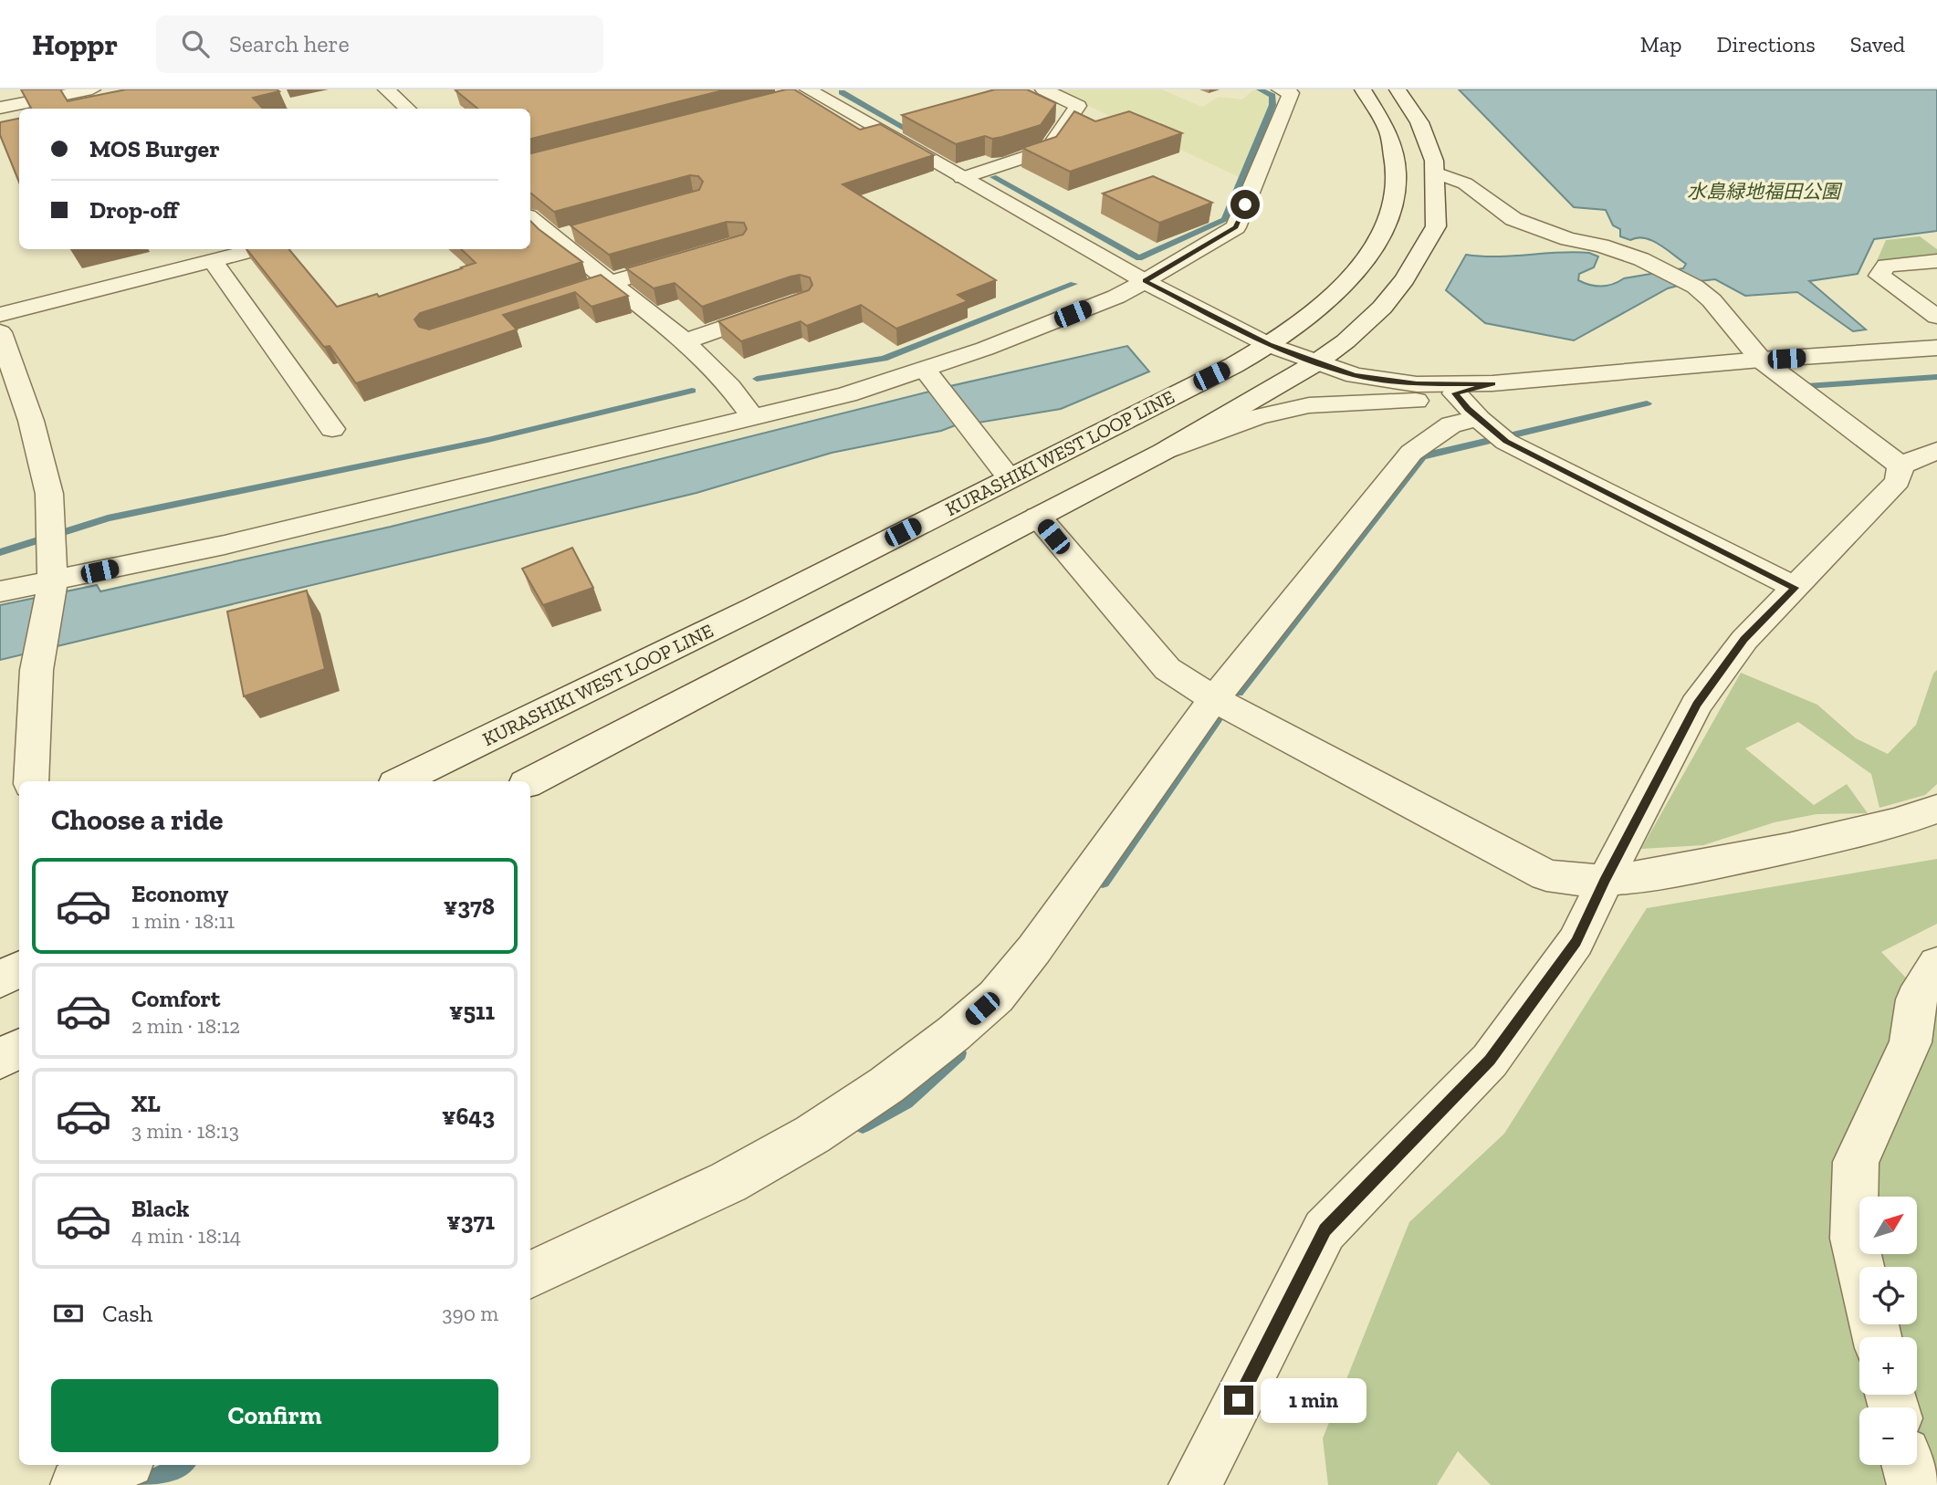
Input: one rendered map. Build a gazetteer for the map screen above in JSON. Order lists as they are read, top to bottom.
{
  "streets": {
    "street": ["KURASHIKI WEST LOOP LINE"]
  },
  "parks": ["水島緑地福田公園"],
  "north": "top right",
  "page": {
    "header": "Hoppr",
    "search": "Search here",
    "nav": ["Map", "Directions", "Saved"],
    "banner": ["MOS Burger", "Drop-off"],
    "heading": "Choose a ride",
    "list": [
      {
        "name": "Economy",
        "note": "1 min · 18:11",
        "value": "¥378"
      },
      {
        "name": "Comfort",
        "note": "2 min · 18:12",
        "value": "¥511"
      },
      {
        "name": "XL",
        "note": "3 min · 18:13",
        "value": "¥643"
      },
      {
        "name": "Black",
        "note": "4 min · 18:14",
        "value": "¥371"
      }
    ],
    "map_buttons": ["+", "−"],
    "pay": ["Cash", "390 m"],
    "buttons": "Confirm",
    "bubble": "1 min"
  }
}
